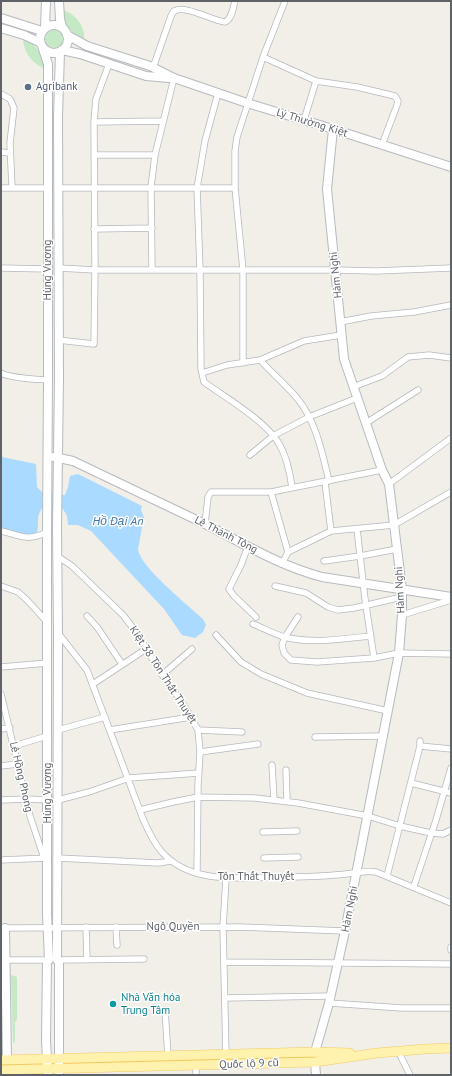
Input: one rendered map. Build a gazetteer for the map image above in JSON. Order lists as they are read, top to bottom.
{
  "streets": {
    "main road": [
      "Lý Thường Kiệt",
      "Hùng Vương",
      "Hàm Nghi",
      "Lê Thánh Tông",
      "Quốc lộ 9 cũ"
    ],
    "street": [
      "Kiệt 38 Tôn Thất Thuyết",
      "Lê Hồng Phong",
      "Tôn Thất Thuyết",
      "Ngô Quyền"
    ]
  },
  "crossings": [
    ["Lý Thường Kiệt", "Hùng Vương"],
    ["Lý Thường Kiệt", "Hàm Nghi"],
    ["Hùng Vương", "Lê Thánh Tông"],
    ["Hùng Vương", "Kiệt 38 Tôn Thất Thuyết"],
    ["Hùng Vương", "Lê Hồng Phong"],
    ["Hùng Vương", "Tôn Thất Thuyết"],
    ["Hùng Vương", "Ngô Quyền"],
    ["Hùng Vương", "Quốc lộ 9 cũ"],
    ["Hàm Nghi", "Lê Thánh Tông"],
    ["Hàm Nghi", "Tôn Thất Thuyết"],
    ["Hàm Nghi", "Ngô Quyền"],
    ["Hàm Nghi", "Quốc lộ 9 cũ"],
    ["Kiệt 38 Tôn Thất Thuyết", "Tôn Thất Thuyết"]
  ],
  "water": ["Hồ Đại An"],
  "places": ["Agribank", "Nhà Văn hóa Trung Tâm"]
}
